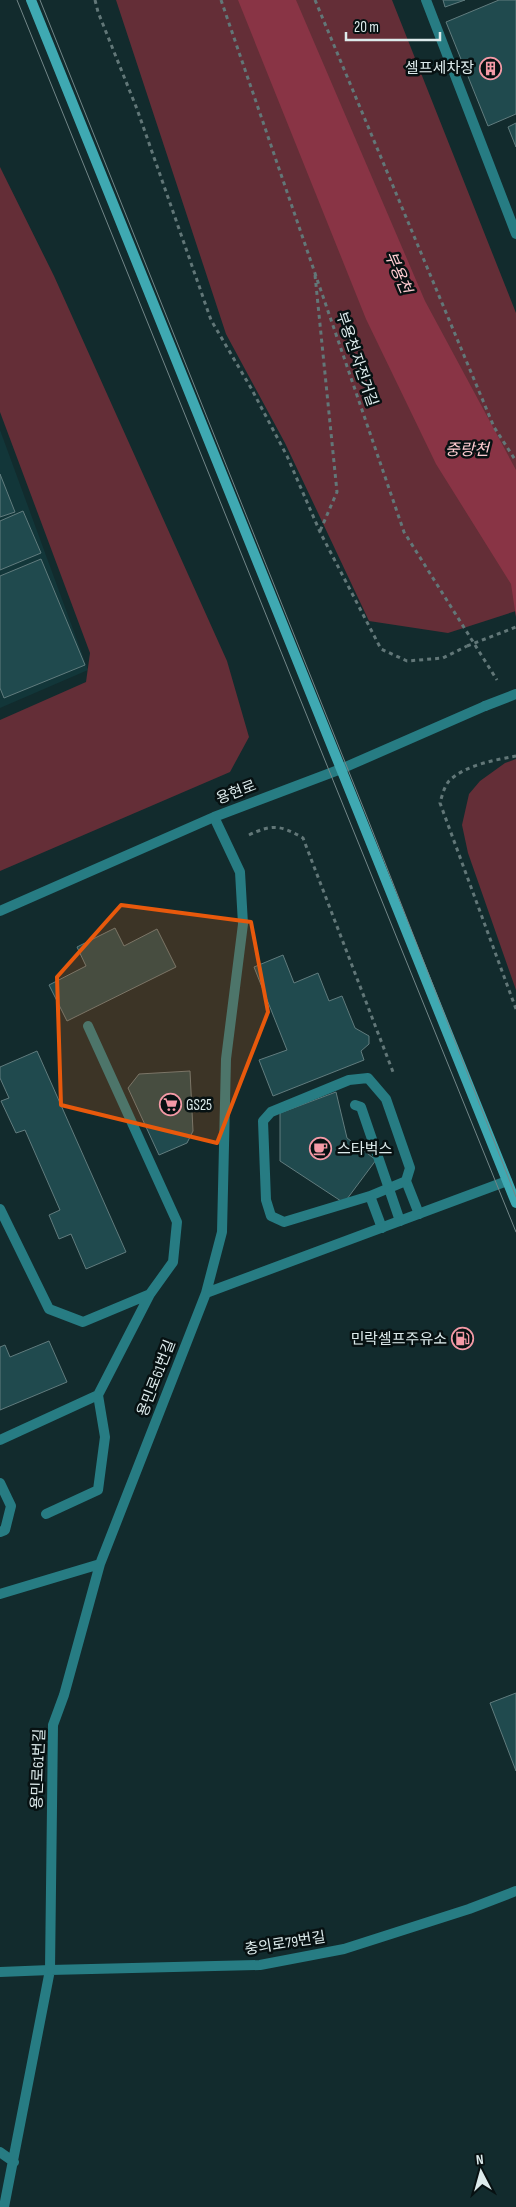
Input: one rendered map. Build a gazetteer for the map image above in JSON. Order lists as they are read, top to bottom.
{
  "streets": {
    "street": ["용현로", "용민로61번길", "충의로79번길"],
    "path": ["부용천 자전거길"]
  },
  "crossings": [
    ["용현로", "용민로61번길"],
    ["용민로61번길", "충의로79번길"]
  ],
  "water": ["부용천", "중랑천"],
  "places": {
    "building": ["셀프세차장"],
    "supermarket": ["GS25"],
    "cafe": ["스타벅스"],
    "fuel station": ["민락셀프주유소"]
  },
  "scale_bar": "20 m",
  "north": "top"
}
